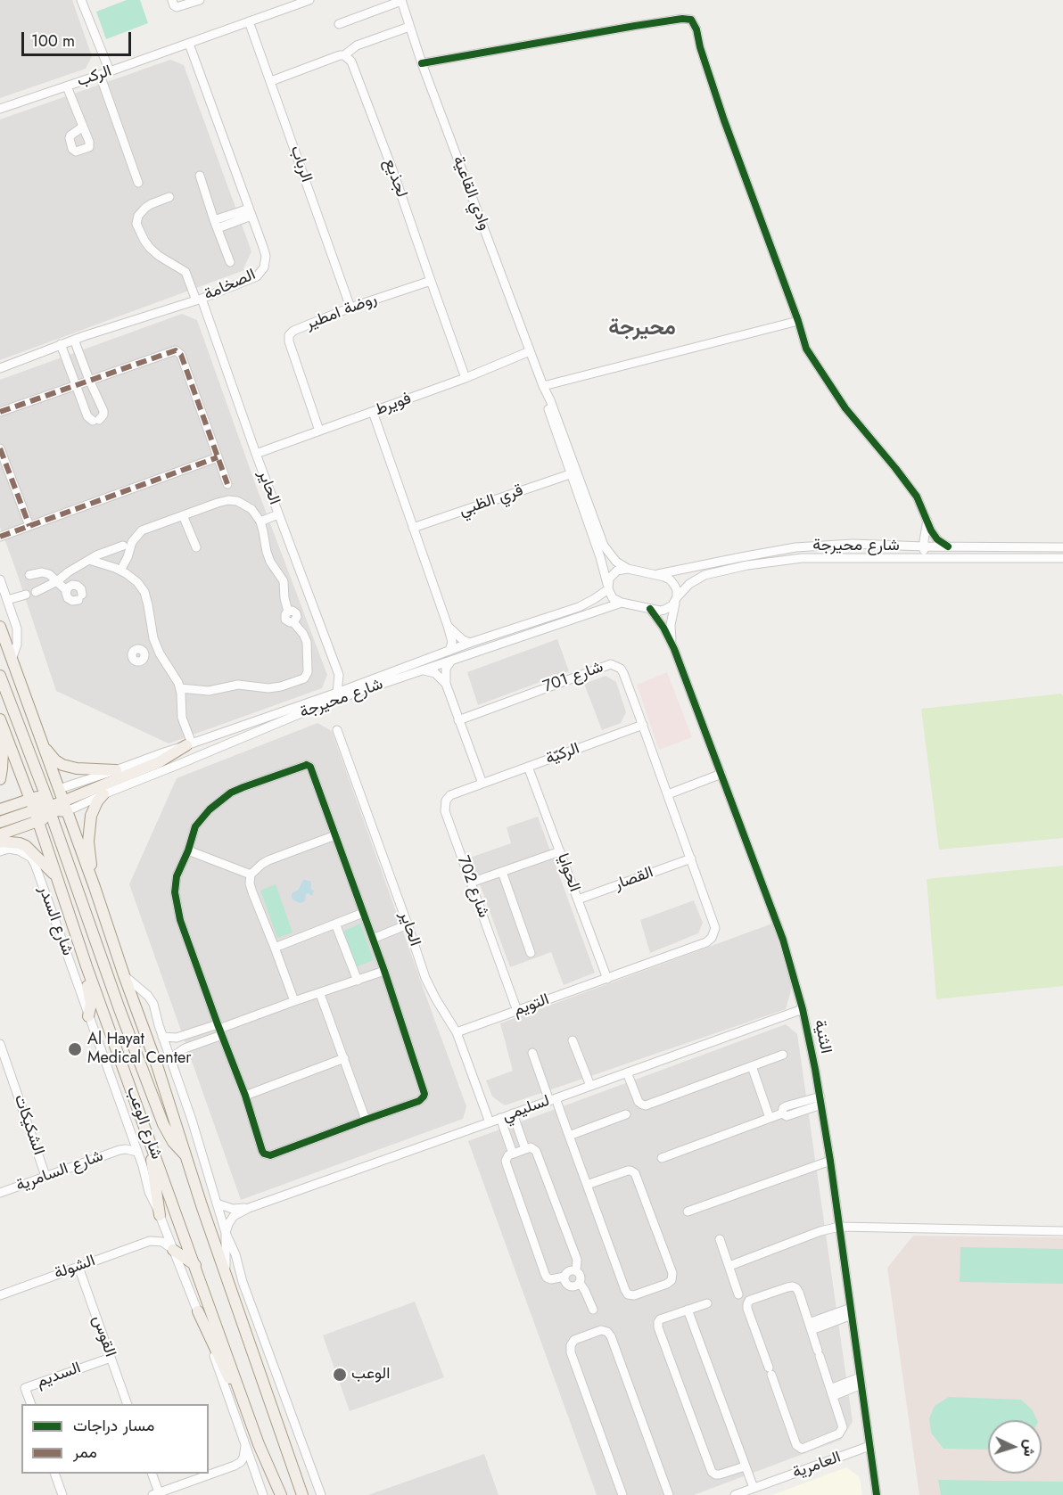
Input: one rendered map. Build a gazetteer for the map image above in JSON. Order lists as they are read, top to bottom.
{
  "streets": {
    "main road": ["شارع الوعب"],
    "street": [
      "الركب",
      "الرباب",
      "لجذيع",
      "وادي القاعية",
      "الصخامة",
      "روضة امطير",
      "فويرط",
      "الحاير",
      "قري الظبي",
      "شارع محيرجة",
      "شارع 701",
      "الركيّة",
      "الحوايا",
      "القصار",
      "شارع 702",
      "شارع السدر",
      "التويم",
      "الثنية",
      "لسليمي",
      "الشكيكات",
      "شارع السامرية",
      "الشولة",
      "القوس",
      "السديم",
      "العامرية"
    ]
  },
  "crossings": [
    ["الركب", "الرباب"],
    ["الركب", "الصخامة"],
    ["الرباب", "روضة امطير"],
    ["لجذيع", "روضة امطير"],
    ["لجذيع", "فويرط"],
    ["وادي القاعية", "فويرط"],
    ["وادي القاعية", "قري الظبي"],
    ["وادي القاعية", "شارع محيرجة"],
    ["الصخامة", "الحاير"],
    ["روضة امطير", "فويرط"],
    ["فويرط", "الحاير"],
    ["الحاير", "شارع محيرجة"],
    ["الحاير", "التويم"],
    ["الحاير", "لسليمي"],
    ["شارع محيرجة", "الثنية"],
    ["شارع محيرجة", "شارع الوعب"],
    ["شارع 701", "الركيّة"],
    ["شارع 701", "الحوايا"],
    ["شارع 701", "القصار"],
    ["شارع 701", "التويم"],
    ["الركيّة", "الحوايا"],
    ["الركيّة", "شارع 702"],
    ["الحوايا", "القصار"],
    ["الحوايا", "التويم"],
    ["شارع 702", "التويم"],
    ["شارع السدر", "شارع الوعب"],
    ["الثنية", "لسليمي"],
    ["الثنية", "العامرية"],
    ["شارع الوعب", "شارع السامرية"],
    ["الشكيكات", "شارع السامرية"],
    ["الشولة", "القوس"],
    ["القوس", "السديم"]
  ],
  "districts": ["محيرجة"],
  "places": ["Al Hayat Medical Center", "الوعب"],
  "legend": ["مسار دراجات", "ممر"],
  "scale_bar": "100 m",
  "north": "right"
}
